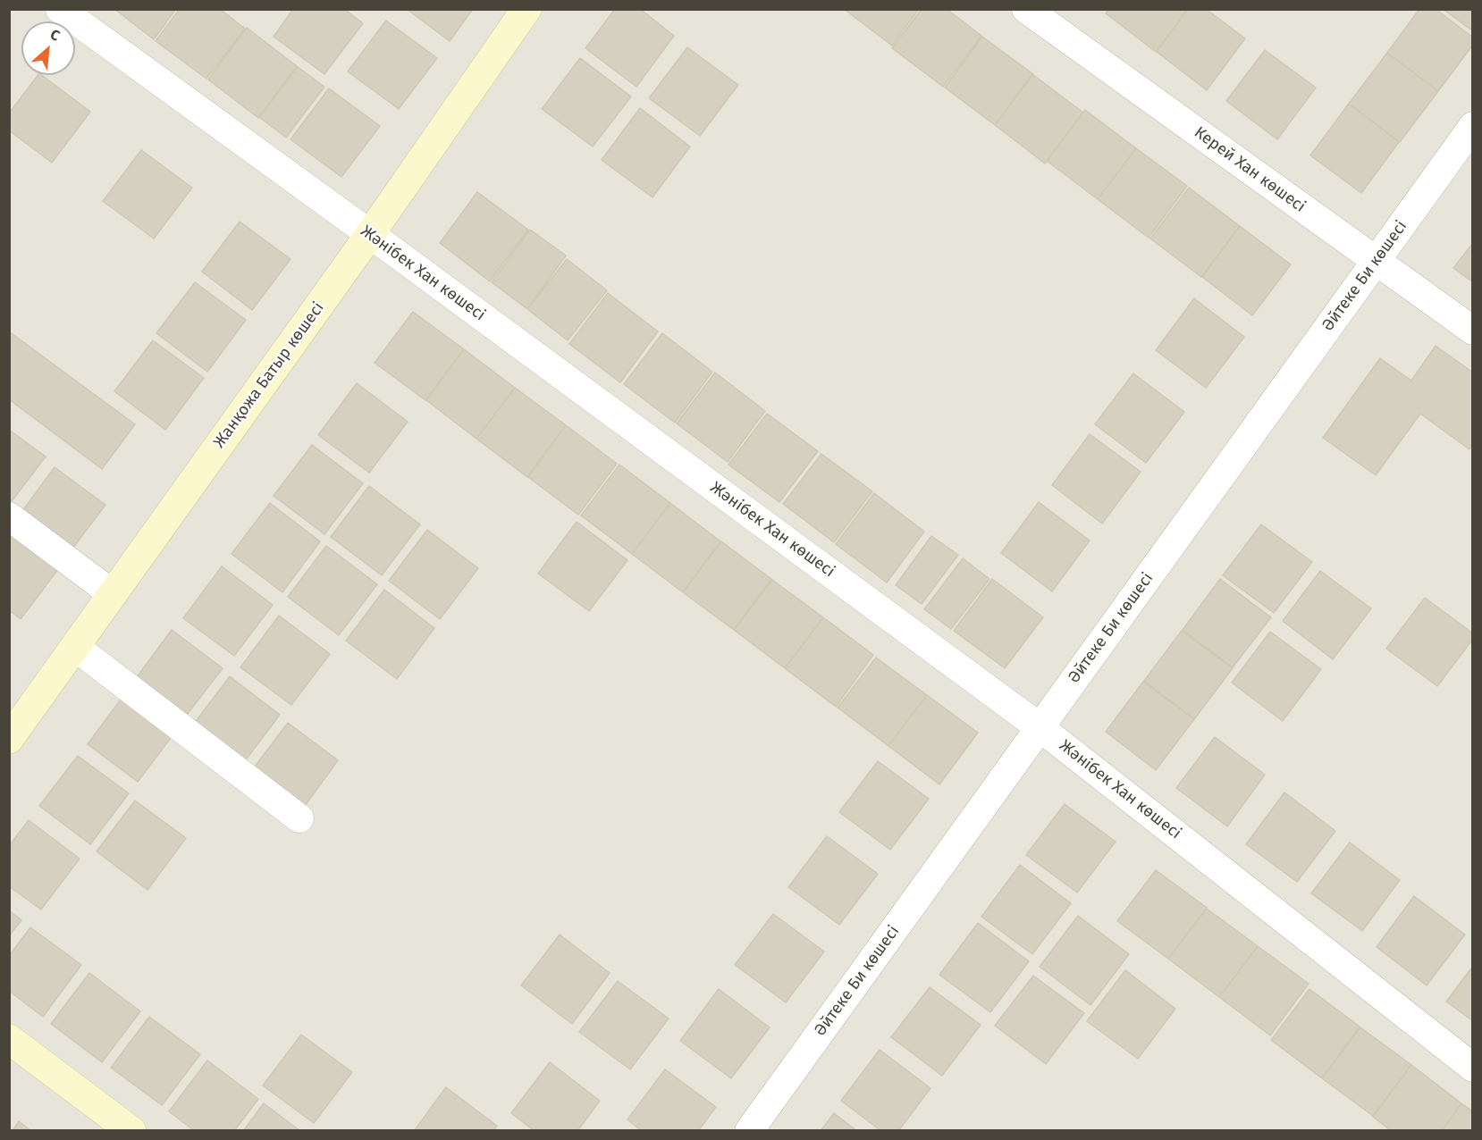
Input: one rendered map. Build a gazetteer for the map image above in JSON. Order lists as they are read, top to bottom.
{
  "streets": {
    "main road": ["Жанқожа Батыр көшесі"],
    "street": ["Керей Хан көшесі", "Жәнібек Хан көшесі", "Әйтеке Би көшесі"]
  },
  "crossings": [
    ["Керей Хан көшесі", "Әйтеке Би көшесі"],
    ["Жәнібек Хан көшесі", "Әйтеке Би көшесі"],
    ["Жәнібек Хан көшесі", "Жанқожа Батыр көшесі"]
  ],
  "north": "top right"
}
